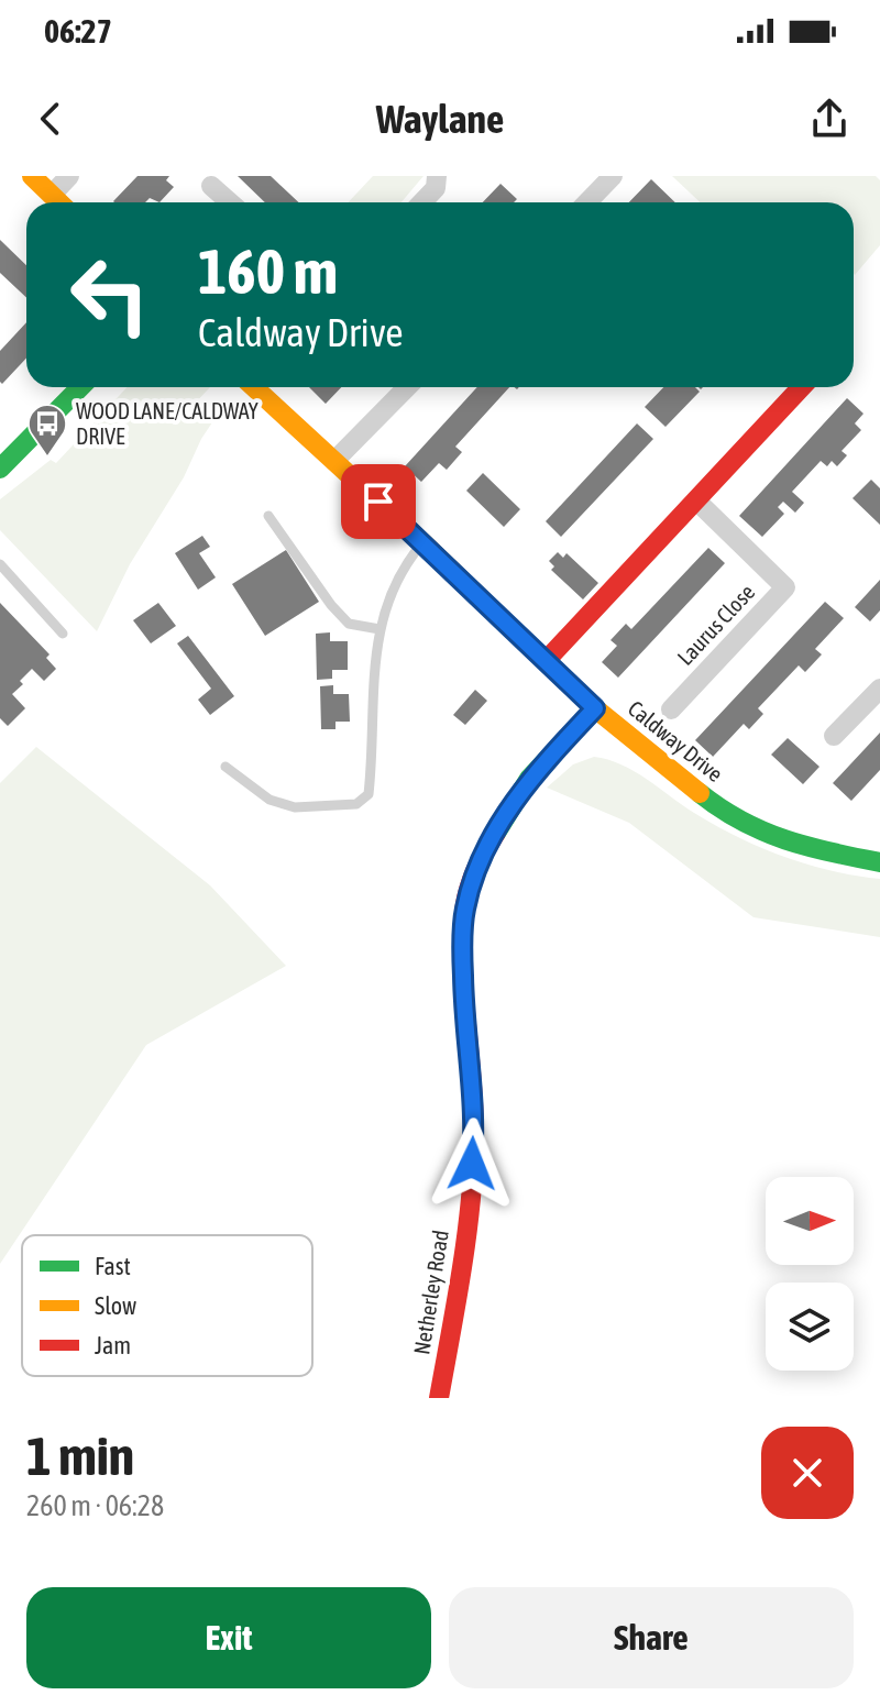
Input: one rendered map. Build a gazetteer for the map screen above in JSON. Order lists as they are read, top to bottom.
{
  "streets": {
    "main road": ["Caldway Drive", "Netherley Road"],
    "street": ["Laurus Close"]
  },
  "crossings": [
    ["Caldway Drive", "Netherley Road"]
  ],
  "places": {
    "bus stop": ["WOOD LANE/CALDWAY DRIVE"]
  },
  "legend": ["Fast", "Slow", "Jam"],
  "north": "right",
  "page": {
    "status": "06:27",
    "header": "Waylane",
    "turn": ["160 m", "Caldway Drive"],
    "heading": ["1 min", "260 m · 06:28"],
    "buttons": ["Exit", "Share"]
  }
}
